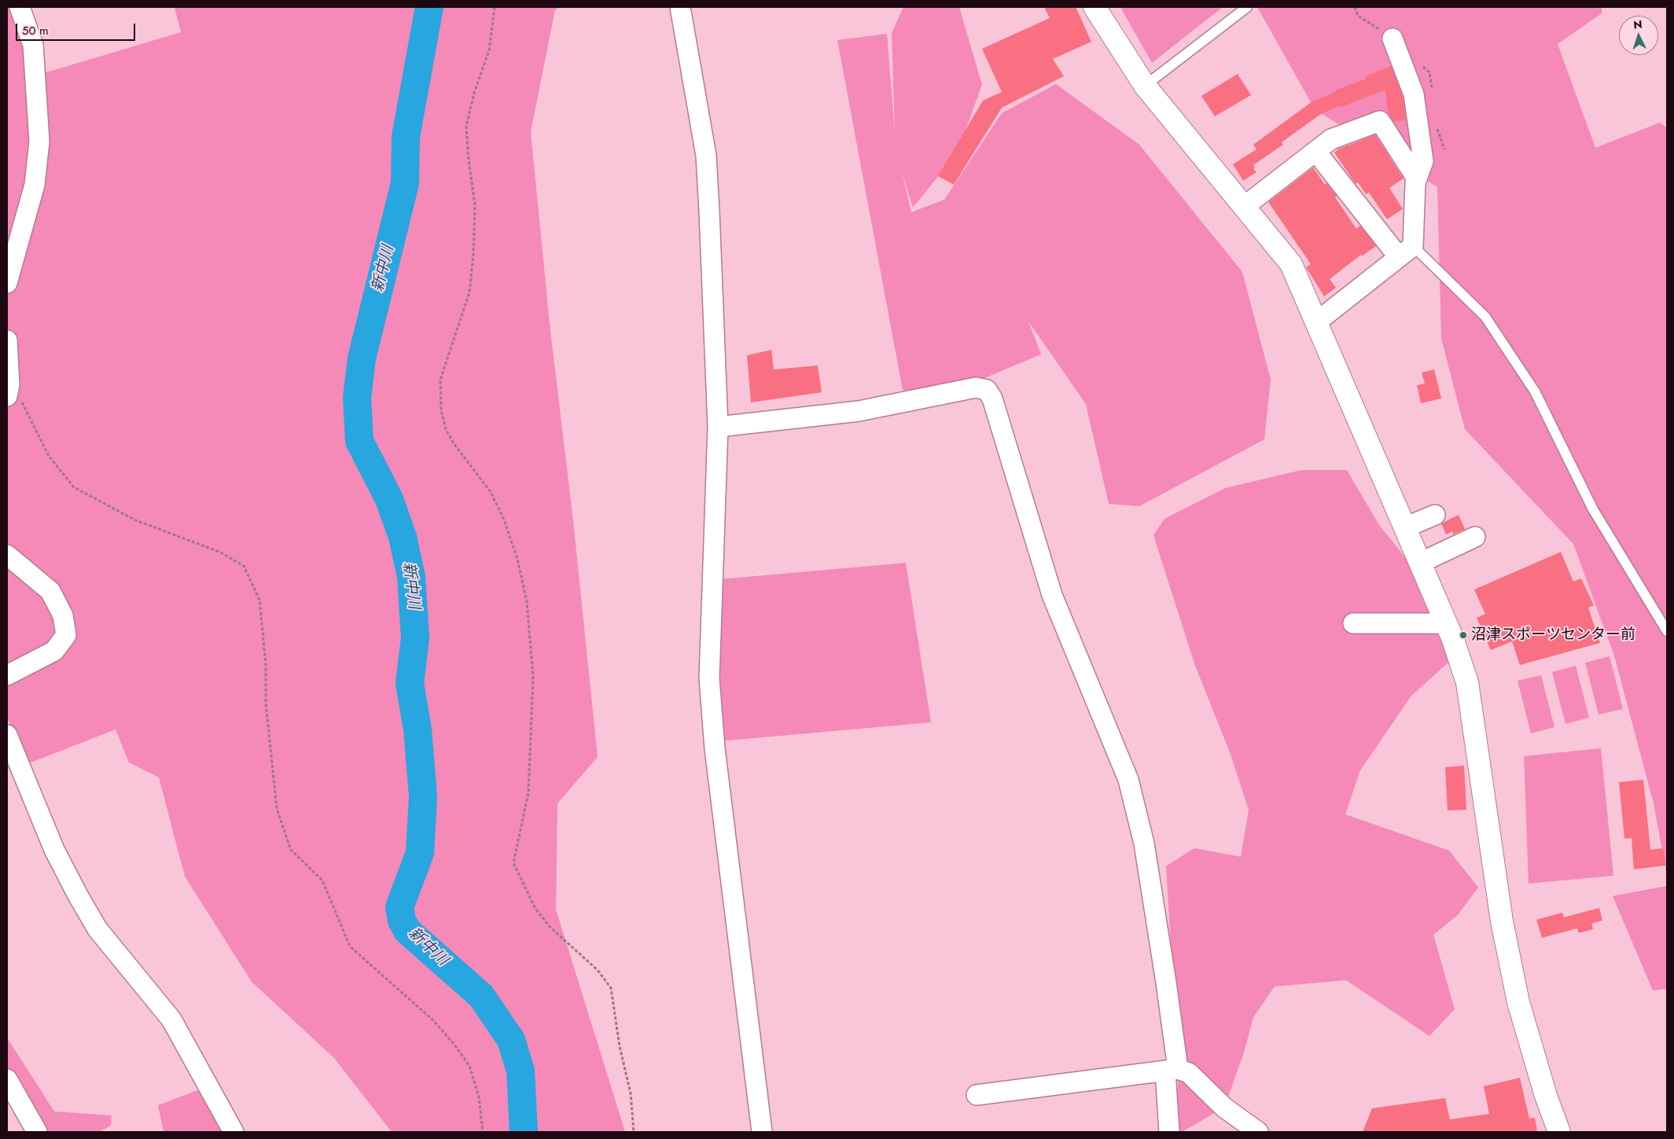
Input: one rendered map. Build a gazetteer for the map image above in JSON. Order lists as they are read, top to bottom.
{
  "water": ["新中川"],
  "places": ["沼津スポーツセンター前"],
  "scale_bar": "50 m",
  "north": "top"
}
